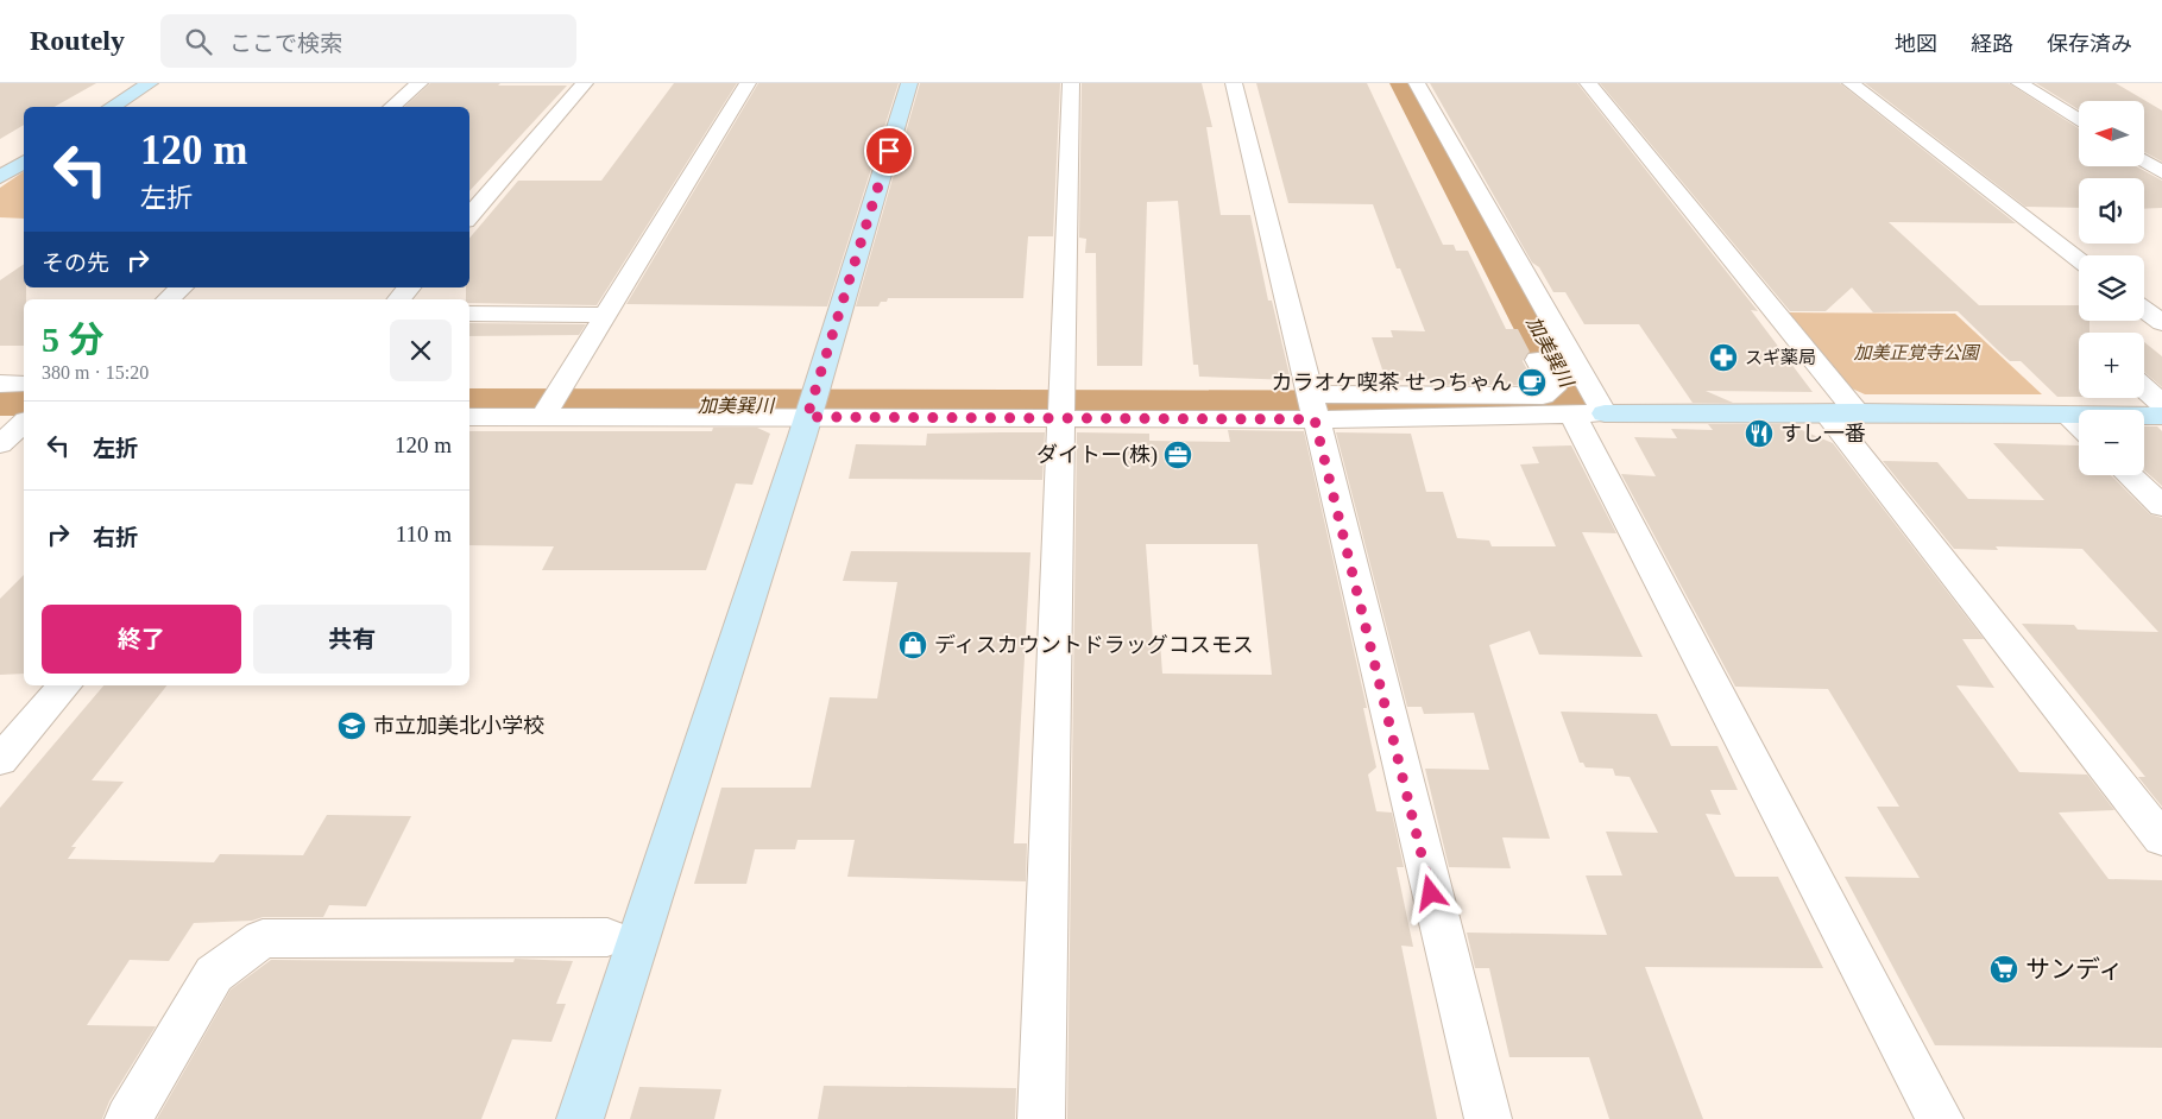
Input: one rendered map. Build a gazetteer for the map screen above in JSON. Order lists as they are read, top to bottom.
{
  "water": ["加美巽川"],
  "parks": ["加美正覚寺公園"],
  "places": {
    "pharmacy": ["スギ薬局"],
    "cafe": ["カラオケ喫茶 せっちゃん"],
    "restaurant": ["すし一番"],
    "office": ["ダイトー(株)"],
    "shop": ["ディスカウントドラッグコスモス"],
    "school or university": ["市立加美北小学校"],
    "supermarket": ["サンディ"]
  },
  "north": "left",
  "page": {
    "header": "Routely",
    "search": "ここで検索",
    "nav": ["地図", "経路", "保存済み"],
    "map_buttons": ["+", "−"],
    "turn": ["120 m", "左折"],
    "then": "その先",
    "heading": ["5 分", "380 m · 15:20"],
    "list": [
      {
        "name": "左折",
        "value": "120 m"
      },
      {
        "name": "右折",
        "value": "110 m"
      }
    ],
    "buttons": ["終了", "共有"]
  }
}
